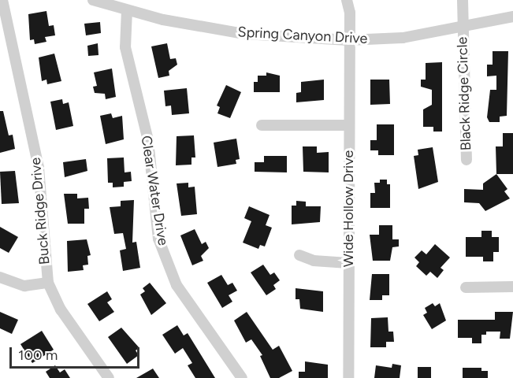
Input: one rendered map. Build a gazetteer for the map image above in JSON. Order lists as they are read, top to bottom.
{
  "streets": {
    "street": [
      "Spring Canyon Drive",
      "Black Ridge Circle",
      "Clear Water Drive",
      "Wide Hollow Drive",
      "Buck Ridge Drive"
    ]
  },
  "crossings": [
    ["Spring Canyon Drive", "Black Ridge Circle"],
    ["Spring Canyon Drive", "Clear Water Drive"],
    ["Spring Canyon Drive", "Wide Hollow Drive"]
  ],
  "scale_bar": "100 m"
}
